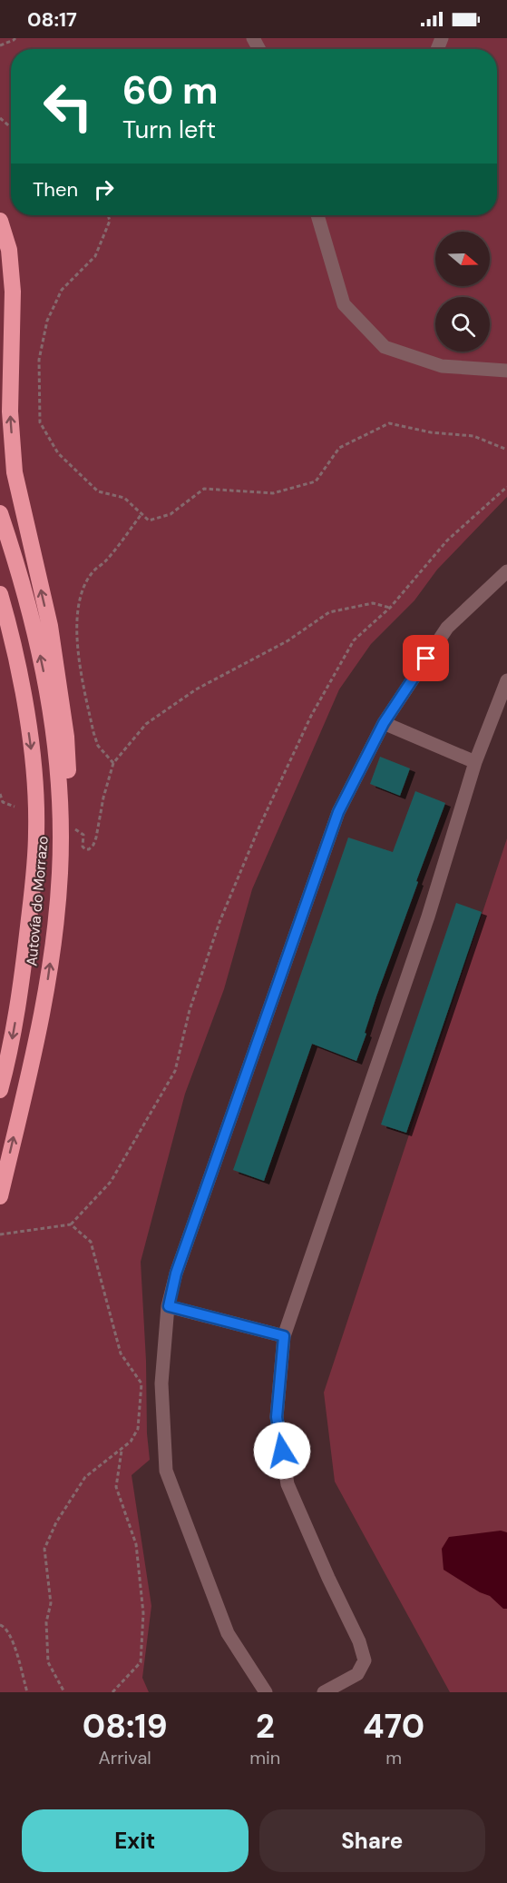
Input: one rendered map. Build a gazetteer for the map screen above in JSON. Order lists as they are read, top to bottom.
{
  "streets": {
    "highway": ["Autovía do Morrazo"]
  },
  "north": "right",
  "page": {
    "status": "08:17",
    "turn": ["60 m", "Turn left"],
    "then": "Then",
    "eta": [
      "08:19",
      "Arrival",
      "2",
      "min",
      "470",
      "m"
    ],
    "buttons": ["Exit", "Share"]
  }
}
